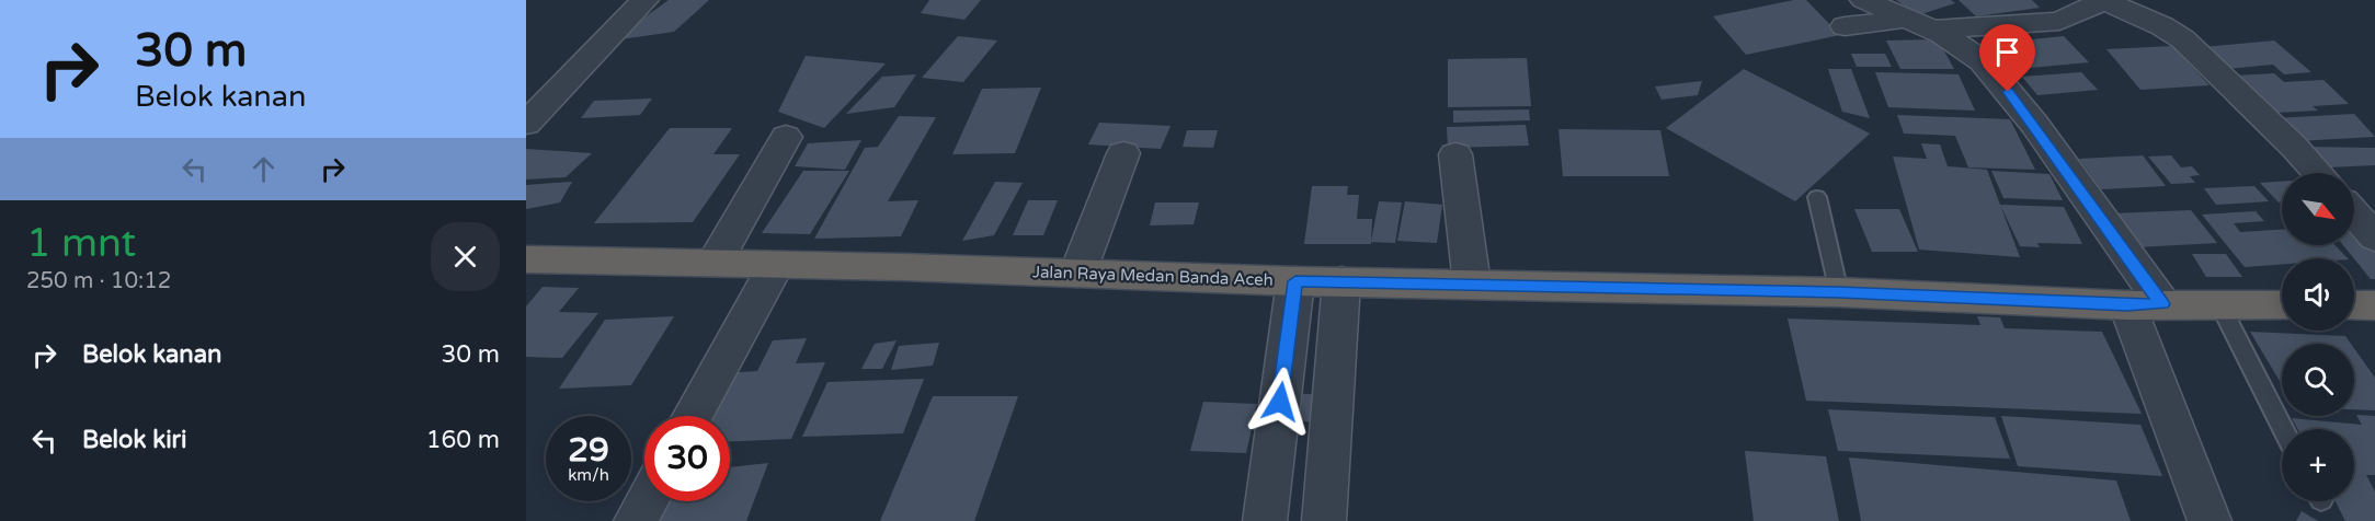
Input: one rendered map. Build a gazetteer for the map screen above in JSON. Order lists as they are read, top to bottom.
{
  "streets": {
    "highway": ["Jalan Raya Medan Banda Aceh"]
  },
  "north": "bottom right",
  "page": {
    "turn": ["30 m", "Belok kanan"],
    "map_buttons": "+",
    "heading": ["1 mnt", "250 m · 10:12"],
    "list": [
      {
        "name": "Belok kanan",
        "value": "30 m"
      },
      {
        "name": "Belok kiri",
        "value": "160 m"
      }
    ],
    "speed": "29 km/h",
    "limit": "30"
  }
}
